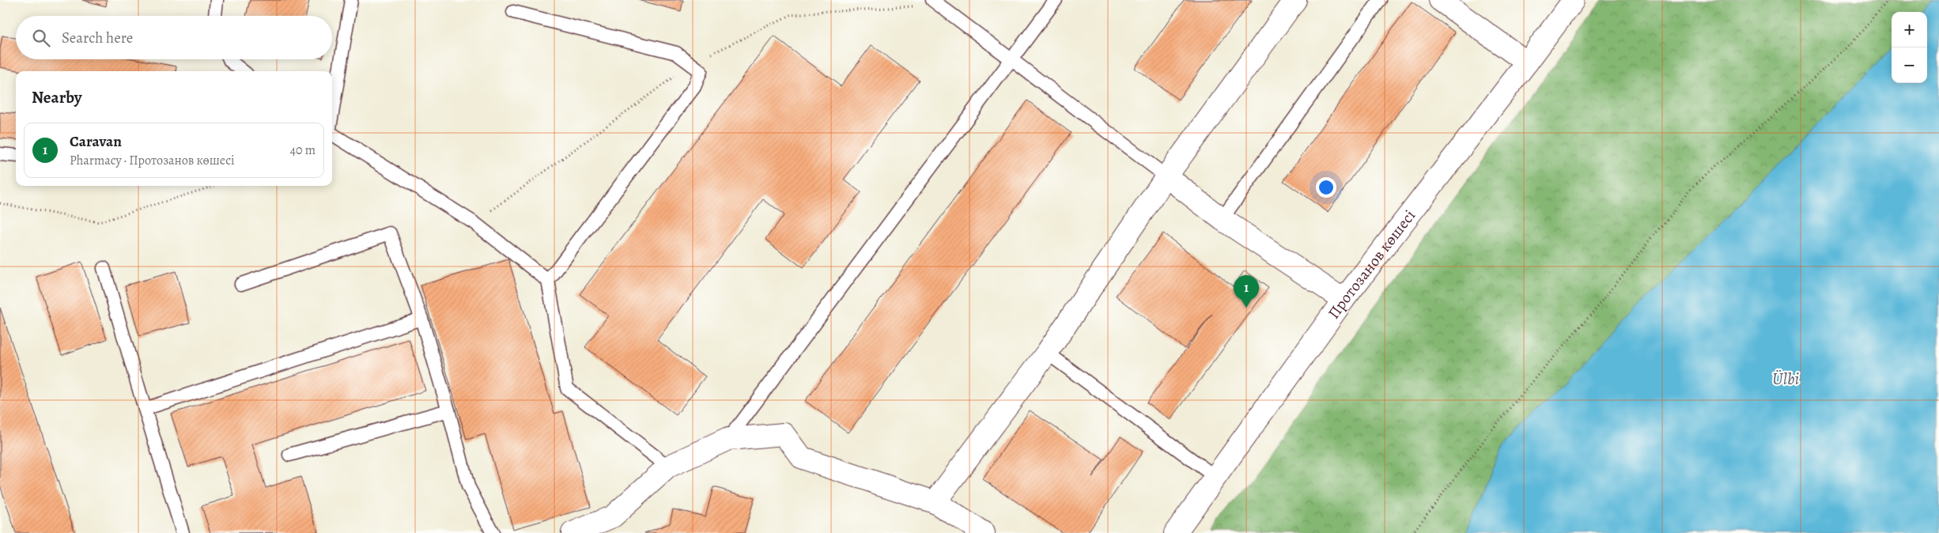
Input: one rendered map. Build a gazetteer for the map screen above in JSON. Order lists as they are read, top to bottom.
{
  "streets": {
    "street": ["Протозанов көшесі"]
  },
  "water": ["Ülbi"],
  "page": {
    "map_buttons": ["+", "−"],
    "search": "Search here",
    "heading": "Nearby",
    "list": [
      {
        "mark": "1",
        "name": "Caravan",
        "note": "Pharmacy · Протозанов көшесі",
        "value": "40 m"
      }
    ],
    "pins": "1"
  }
}
